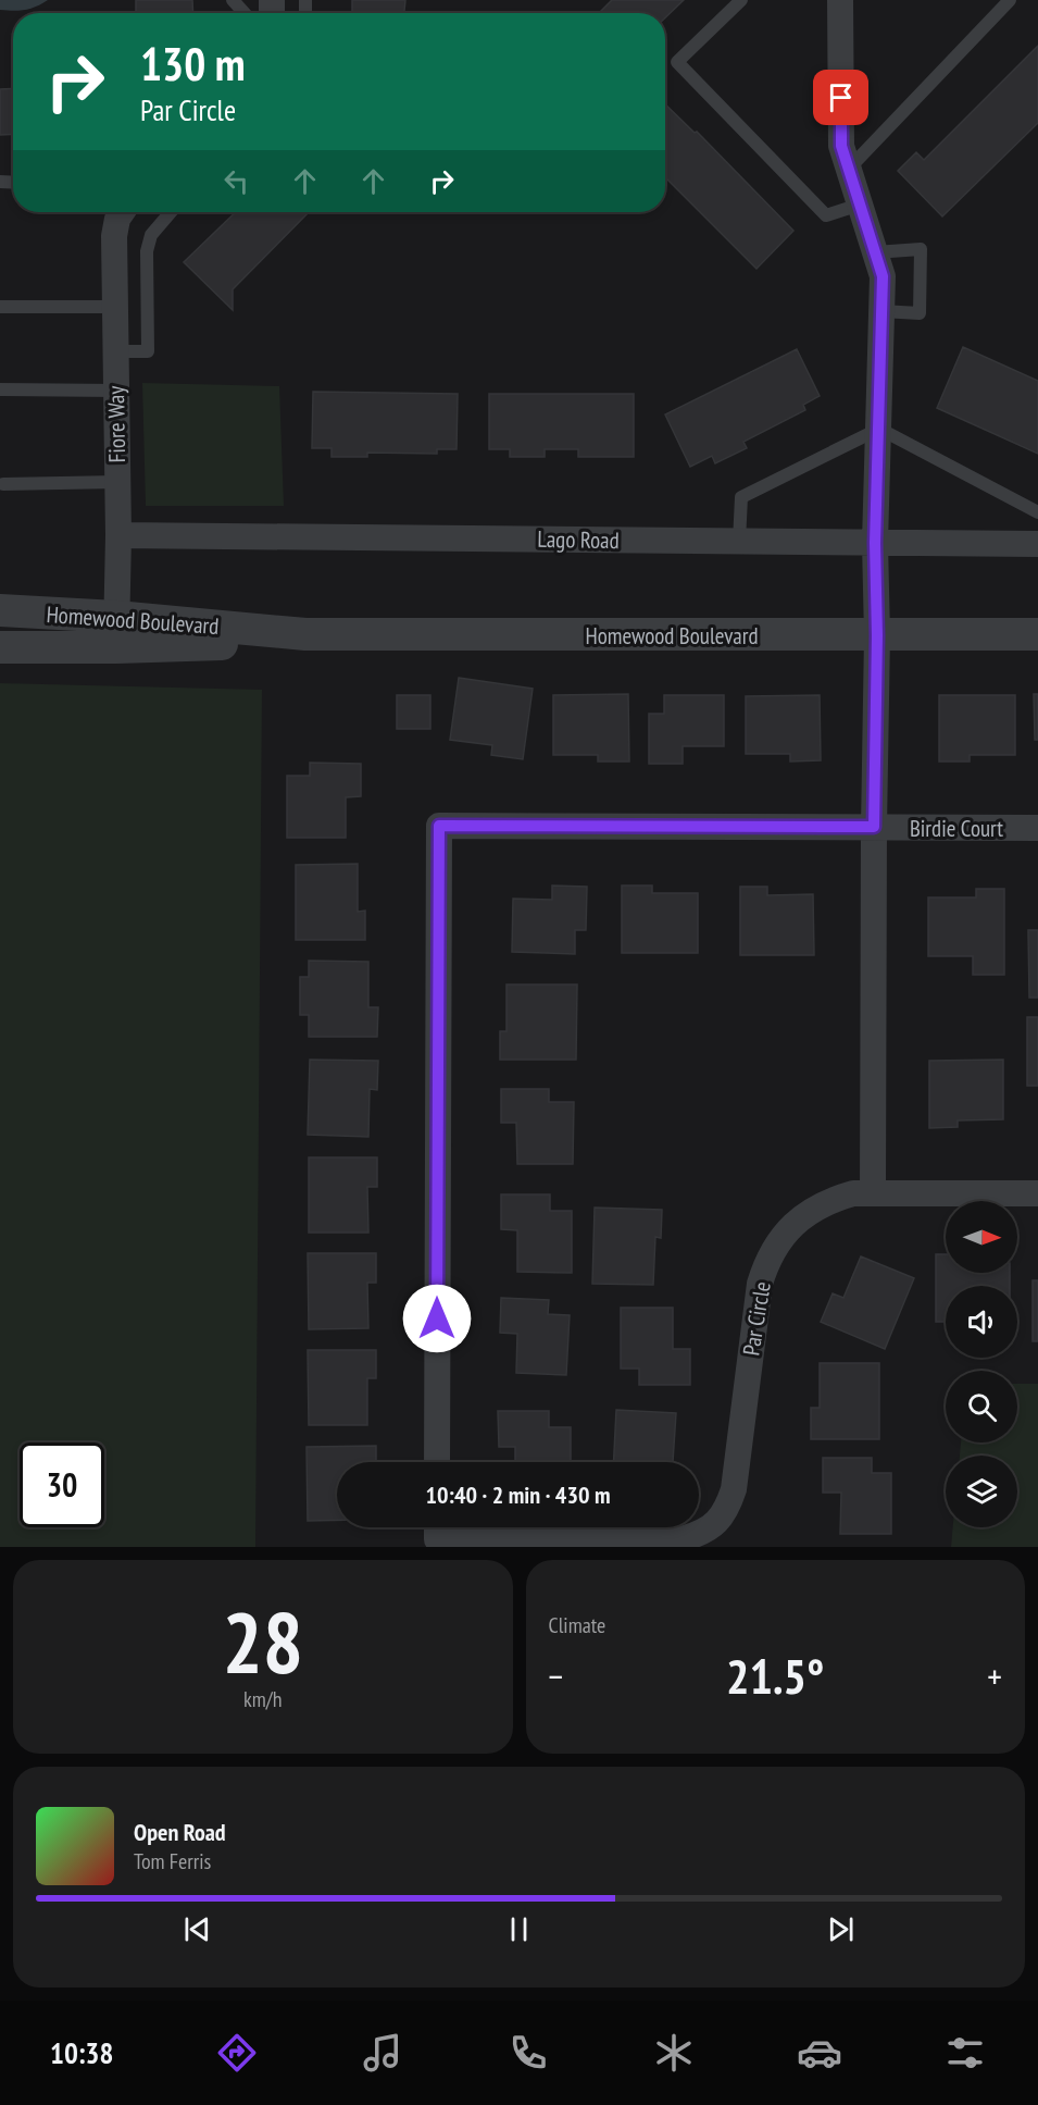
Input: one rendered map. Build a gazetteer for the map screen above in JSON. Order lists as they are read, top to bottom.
{
  "streets": {
    "street": [
      "Fiore Way",
      "Lago Road",
      "Homewood Boulevard",
      "Birdie Court",
      "Par Circle"
    ]
  },
  "crossings": [
    ["Fiore Way", "Lago Road"],
    ["Fiore Way", "Homewood Boulevard"]
  ],
  "north": "right",
  "page": {
    "turn": ["130 m", "Par Circle"],
    "limit": "30",
    "trip": "10:40 · 2 min · 430 m",
    "tile": [
      ["28", "km/h"],
      "Climate"
    ],
    "heat": ["−", "21.5°", "+"],
    "song": ["Open Road", "Tom Ferris"],
    "tabs": "10:38"
  }
}
